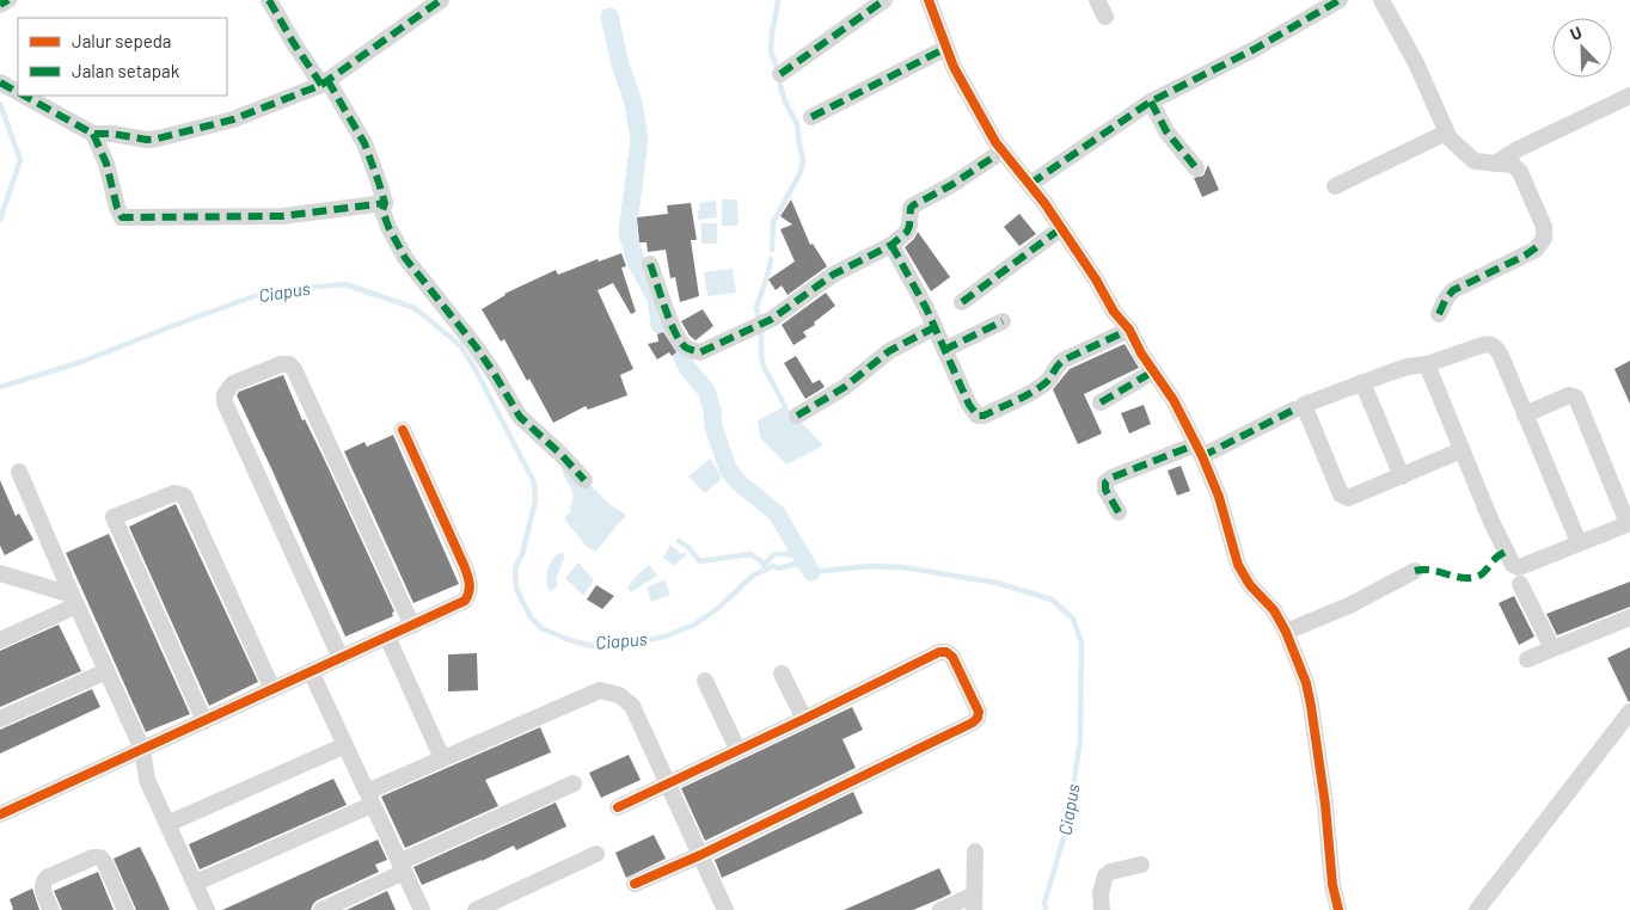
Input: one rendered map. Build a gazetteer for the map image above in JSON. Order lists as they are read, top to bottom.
{
  "water": ["Ciapus"],
  "legend": ["Jalur sepeda", "Jalan setapak"],
  "north": "top left"
}
